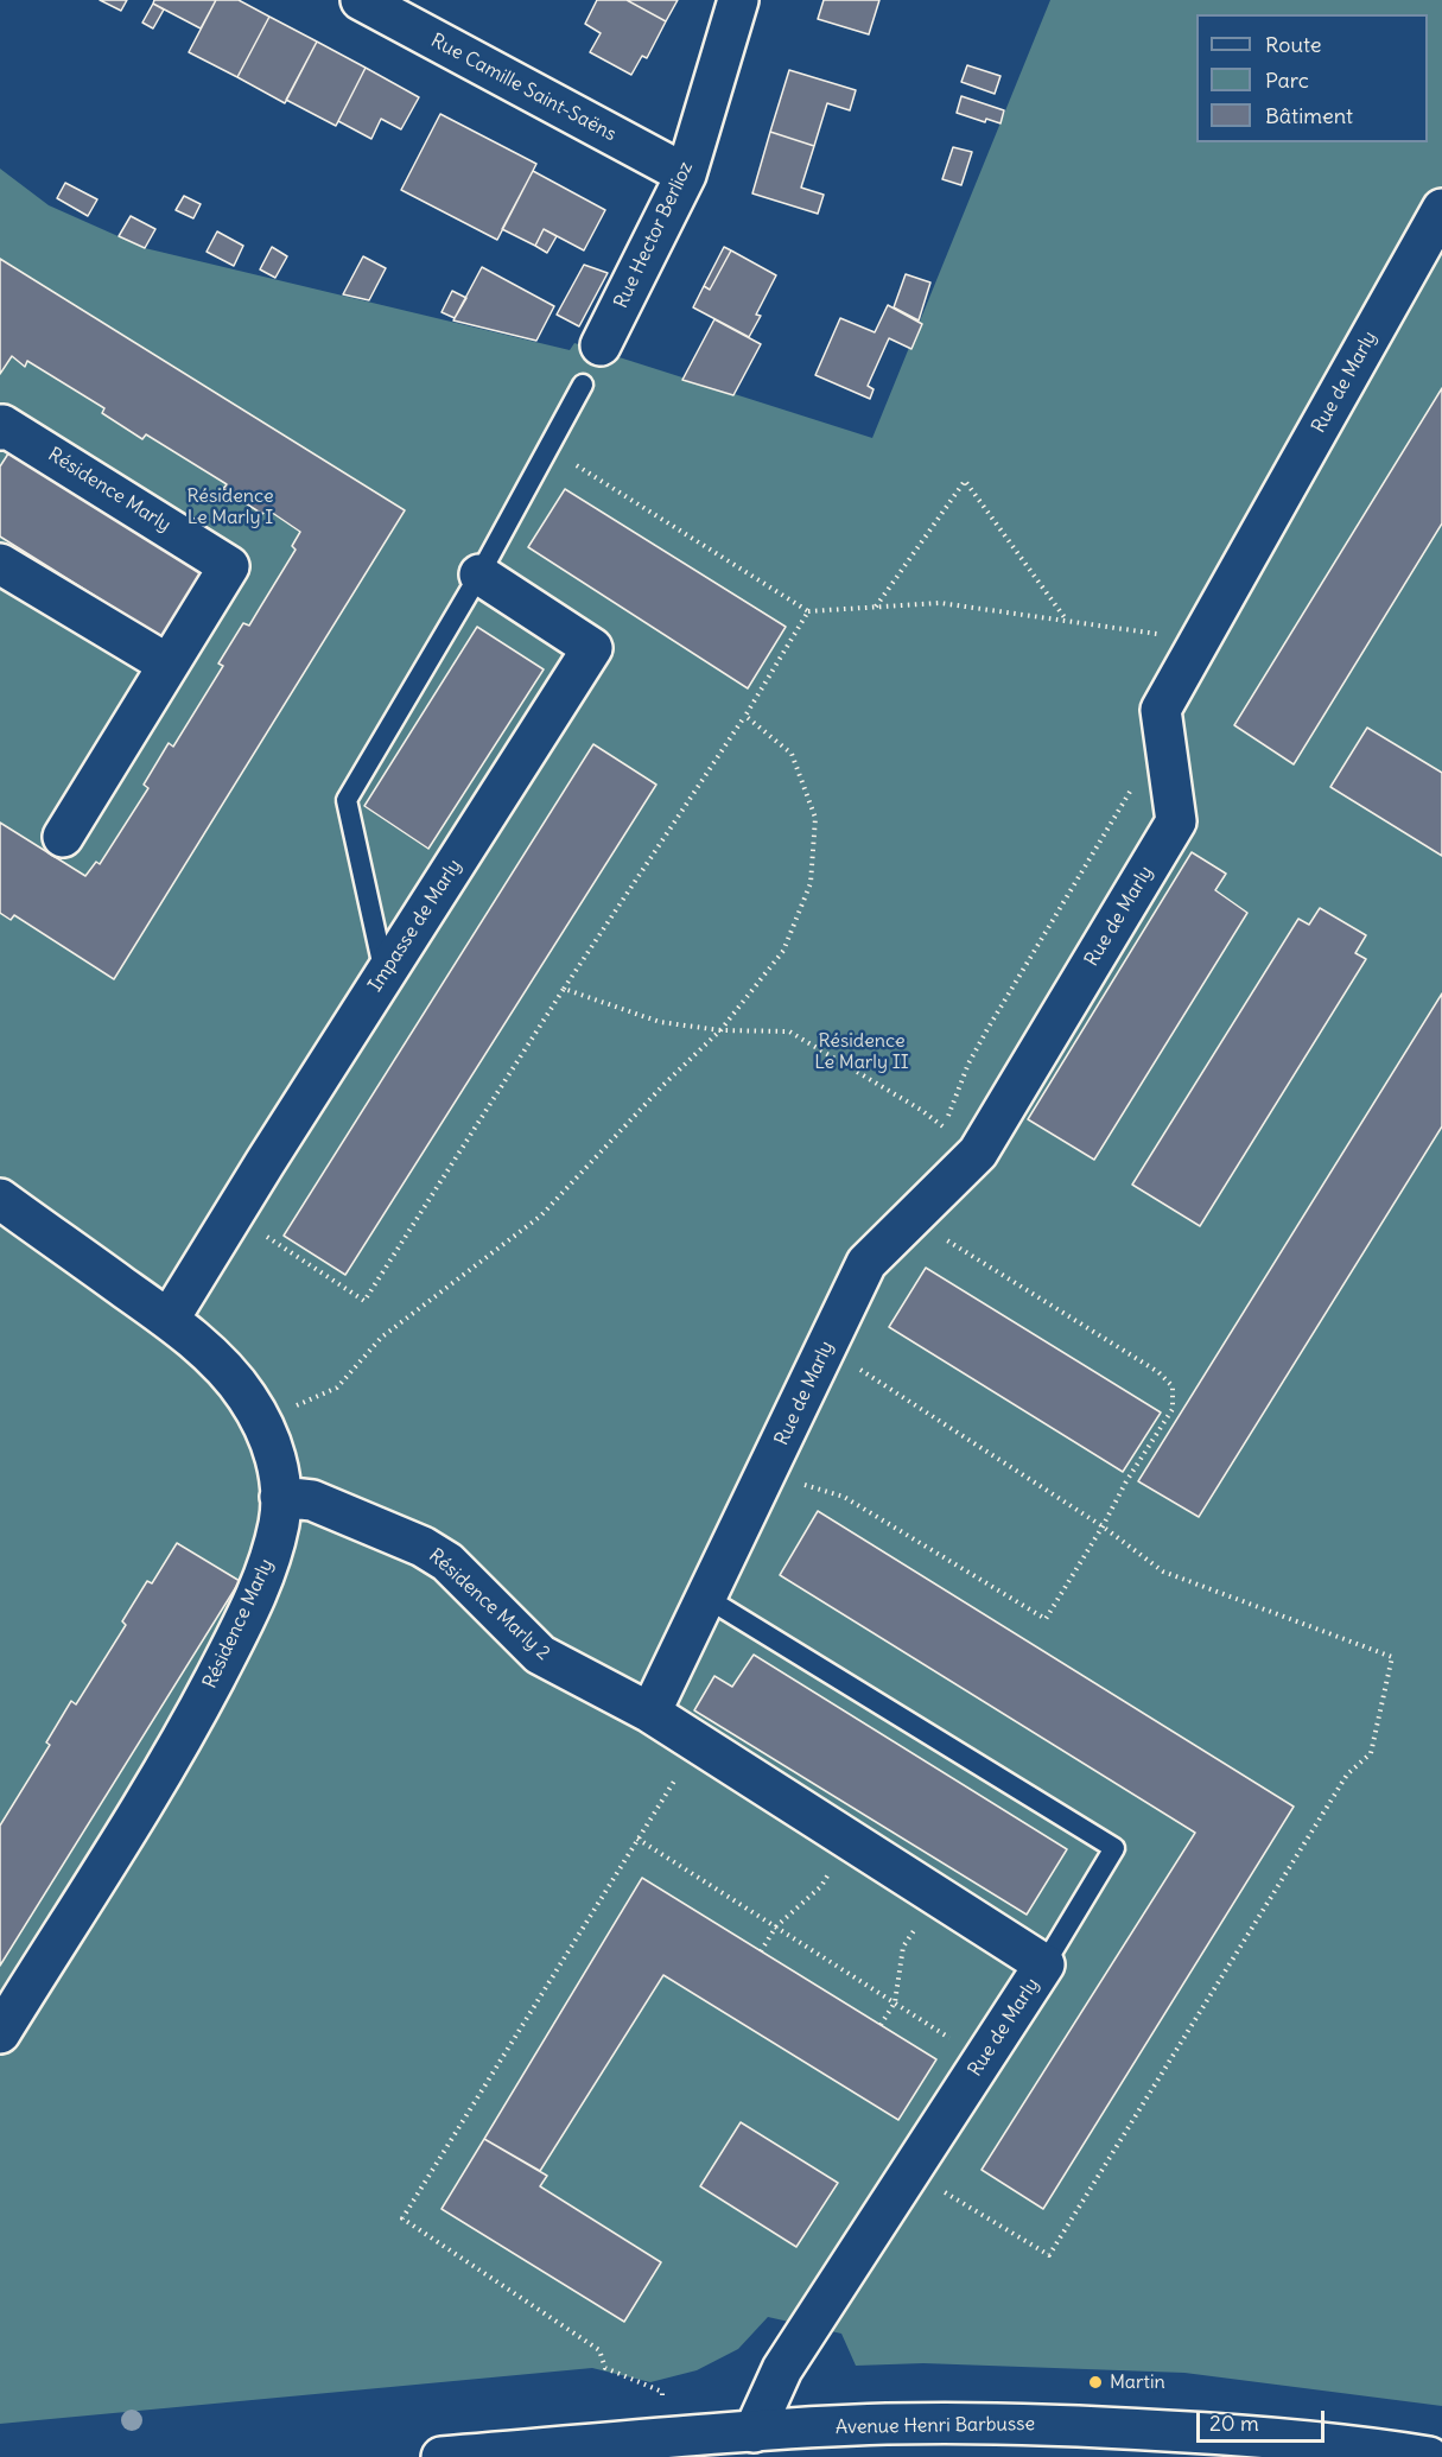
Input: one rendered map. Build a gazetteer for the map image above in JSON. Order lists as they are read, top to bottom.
{
  "streets": {
    "street": [
      "Rue Camille Saint-Saëns",
      "Rue Hector Berlioz",
      "Rue de Marly",
      "Résidence Marly",
      "Impasse de Marly",
      "Résidence Marly 2",
      "Avenue Henri Barbusse"
    ]
  },
  "crossings": [
    ["Rue Camille Saint-Saëns", "Rue Hector Berlioz"],
    ["Rue de Marly", "Résidence Marly 2"],
    ["Rue de Marly", "Avenue Henri Barbusse"],
    ["Résidence Marly", "Impasse de Marly"],
    ["Résidence Marly", "Résidence Marly 2"]
  ],
  "parks": ["Résidence Le Marly I", "Résidence Le Marly II"],
  "places": ["Martin"],
  "legend": ["Route", "Parc", "Bâtiment"],
  "scale_bar": "20 m"
}
